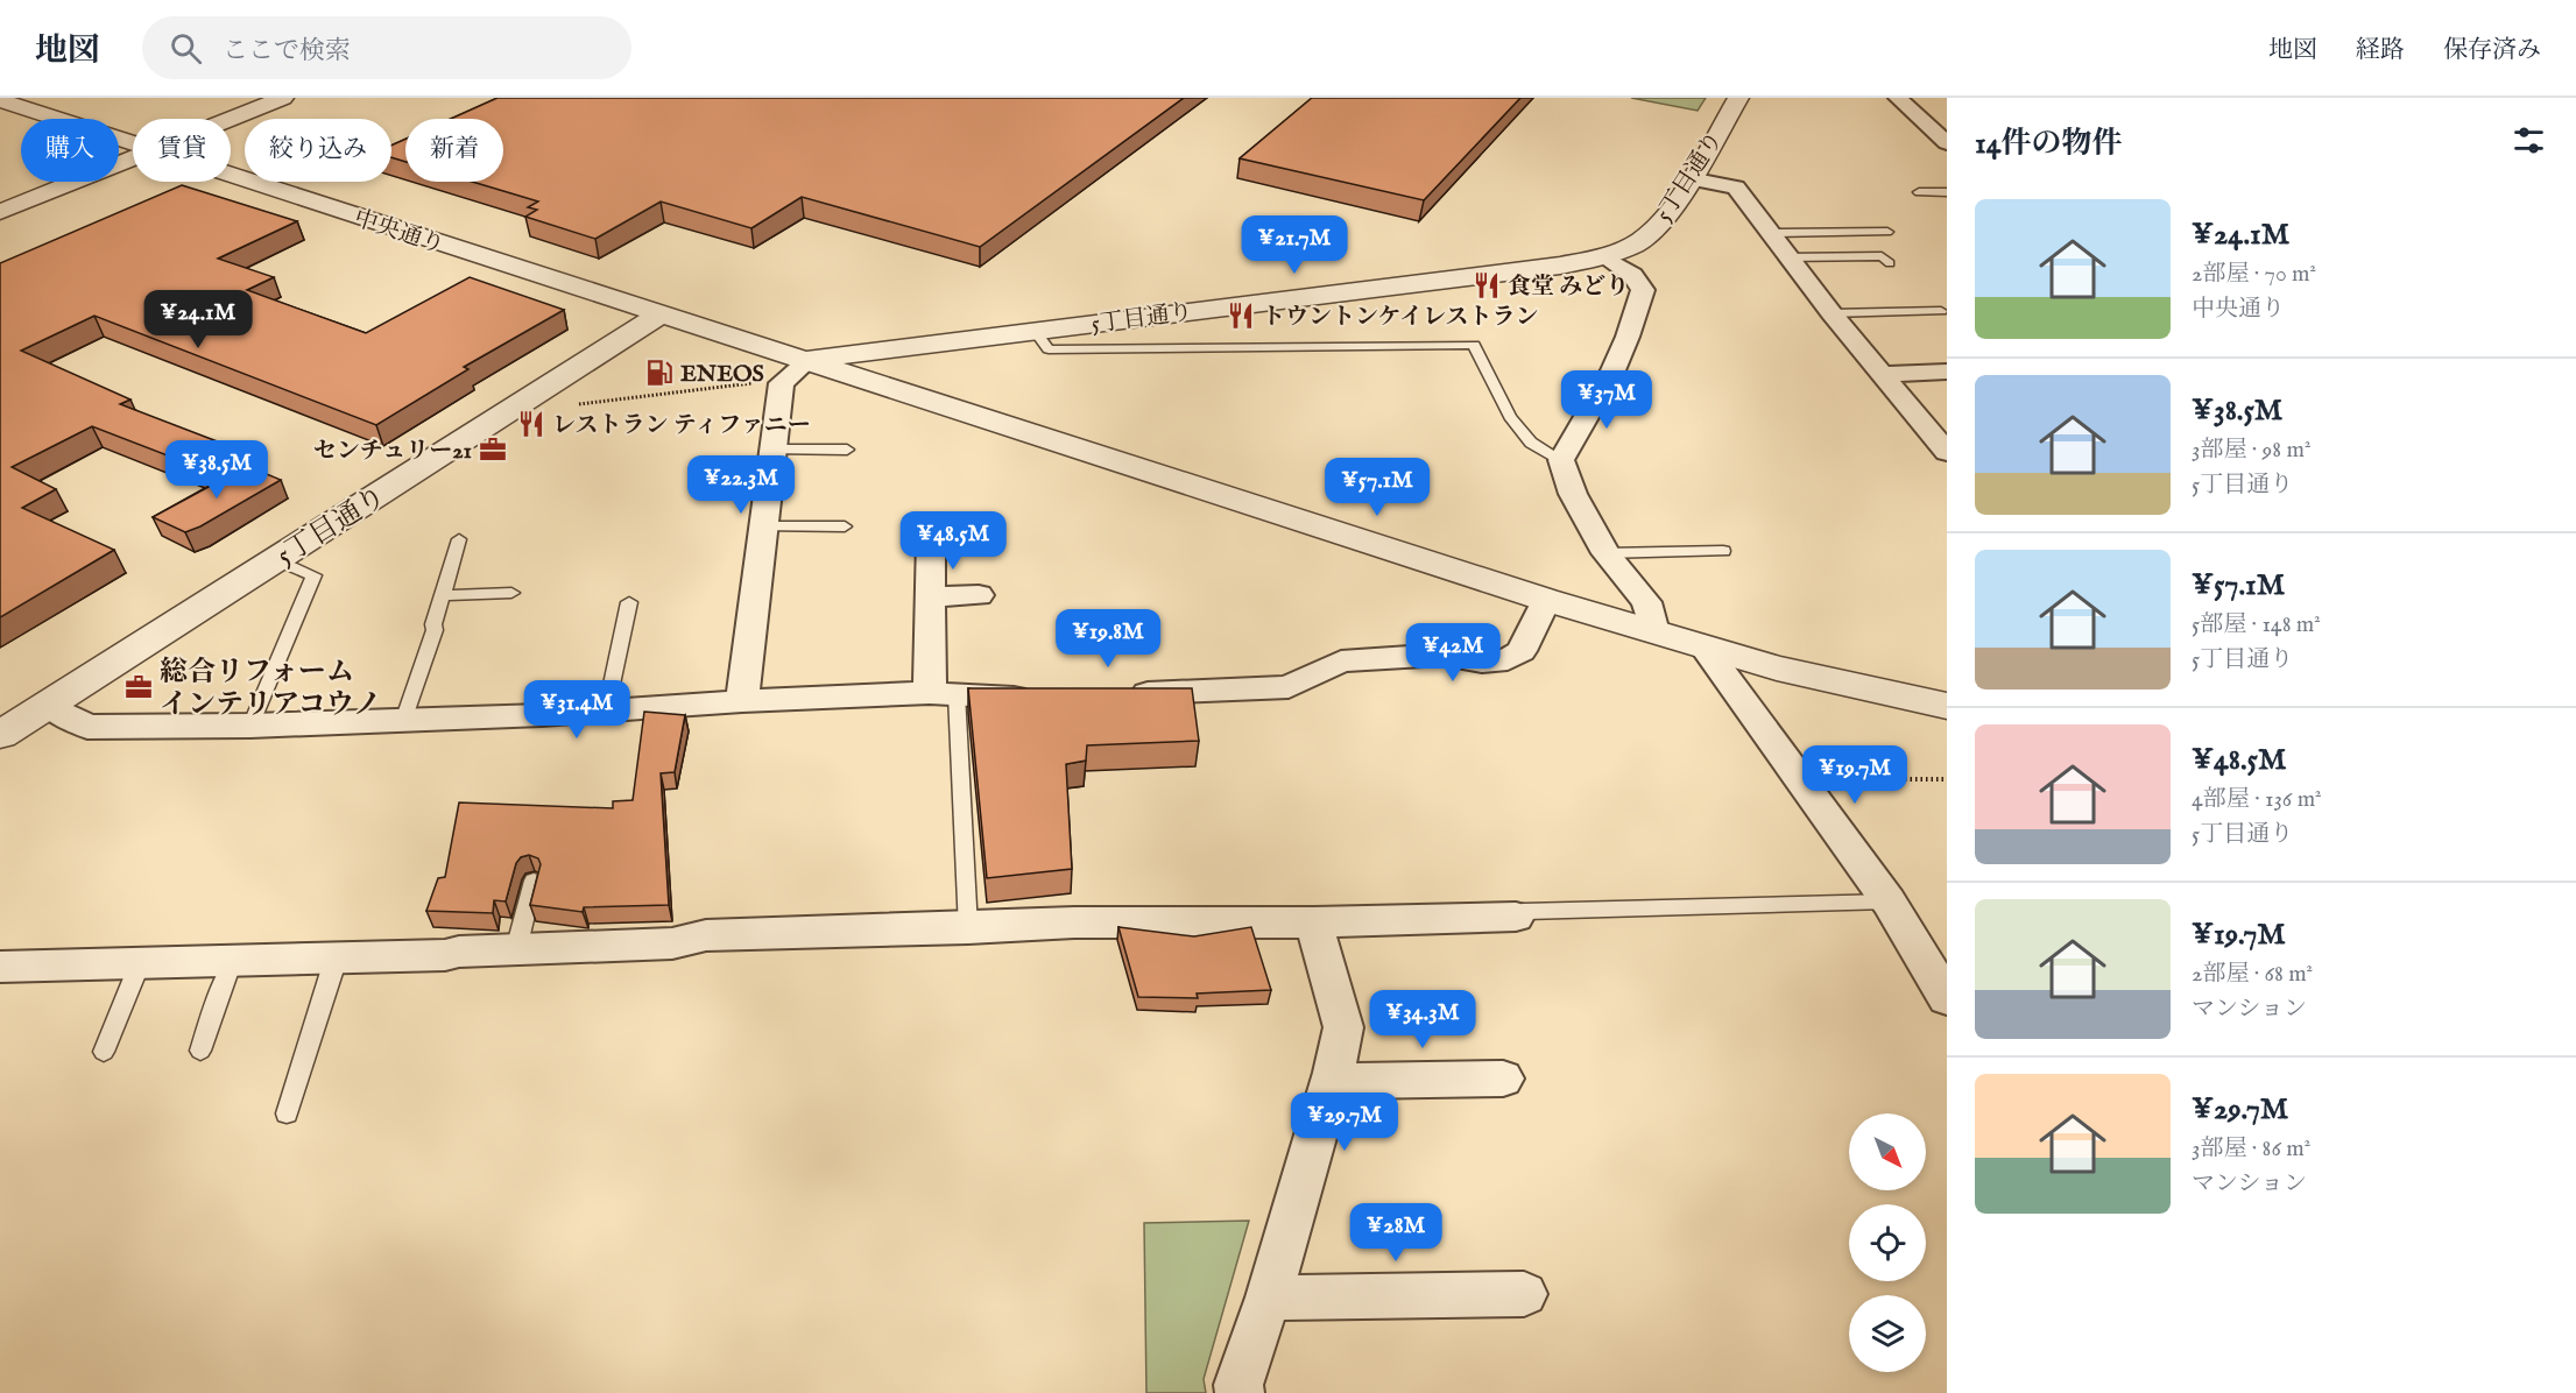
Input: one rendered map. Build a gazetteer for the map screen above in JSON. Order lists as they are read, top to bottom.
{
  "streets": {
    "street": ["5丁目通り", "中央通り"]
  },
  "crossings": [
    ["5丁目通り", "中央通り"]
  ],
  "places": {
    "restaurant": ["食堂 みどり", "トウントンケイレストラン", "レストラン ティファニー"],
    "fuel station": ["ENEOS"],
    "office": ["センチュリー21", "総合リフォーム インテリアコウノ"]
  },
  "north": "bottom right",
  "page": {
    "header": "地図",
    "search": "ここで検索",
    "nav": ["地図", "経路", "保存済み"],
    "heading": "14件の物件",
    "chip": [
      "購入",
      "賃貸",
      "絞り込み",
      "新着"
    ],
    "list": [
      {
        "name": "¥24.1M",
        "note": "2部屋 · 70 m² · 中央通り"
      },
      {
        "name": "¥38.5M",
        "note": "3部屋 · 98 m² · 5丁目通り"
      },
      {
        "name": "¥57.1M",
        "note": "5部屋 · 148 m² · 5丁目通り"
      },
      {
        "name": "¥48.5M",
        "note": "4部屋 · 136 m² · 5丁目通り"
      },
      {
        "name": "¥19.7M",
        "note": "2部屋 · 68 m² · マンション"
      },
      {
        "name": "¥29.7M",
        "note": "3部屋 · 86 m² · マンション"
      }
    ],
    "price": [
      "¥21.7M",
      "¥24.1M",
      "¥37M",
      "¥38.5M",
      "¥22.3M",
      "¥57.1M",
      "¥48.5M",
      "¥19.8M",
      "¥42M",
      "¥31.4M",
      "¥19.7M",
      "¥34.3M",
      "¥29.7M",
      "¥28M"
    ]
  }
}
